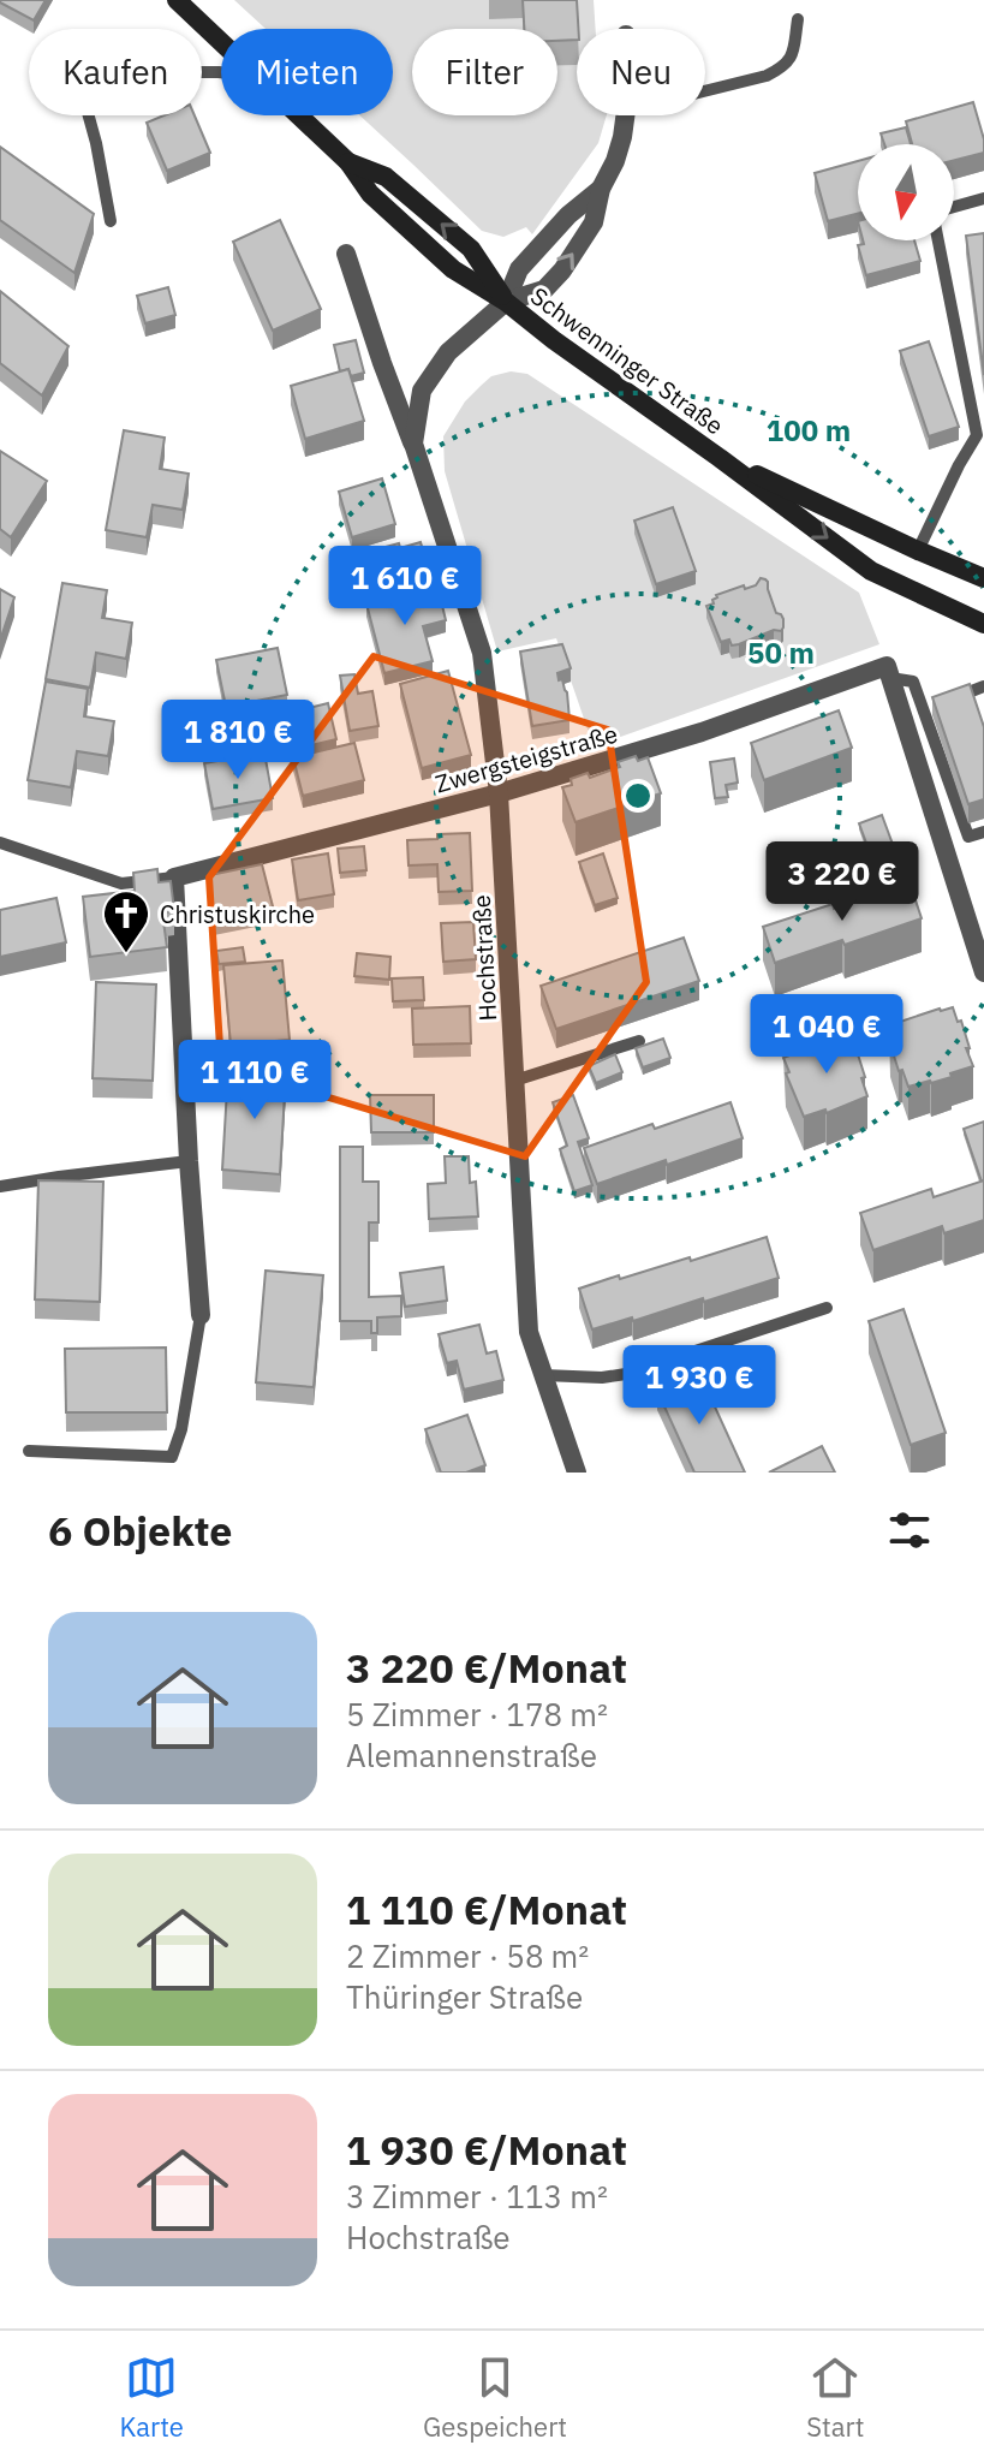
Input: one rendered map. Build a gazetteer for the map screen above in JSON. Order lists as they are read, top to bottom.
{
  "streets": {
    "main road": ["Schwenninger Straße"],
    "street": ["Zwergsteigstraße", "Hochstraße"]
  },
  "crossings": [
    ["Schwenninger Straße", "Hochstraße"],
    ["Zwergsteigstraße", "Hochstraße"]
  ],
  "places": {
    "church": ["Christuskirche"]
  },
  "north": "bottom",
  "page": {
    "chip": [
      "Kaufen",
      "Mieten",
      "Filter",
      "Neu"
    ],
    "price": [
      "1 610 €",
      "1 810 €",
      "3 220 €",
      "1 040 €",
      "1 110 €",
      "1 930 €"
    ],
    "heading": "6 Objekte",
    "list": [
      {
        "name": "3 220 €/Monat",
        "note": "5 Zimmer · 178 m² · Alemannenstraße"
      },
      {
        "name": "1 110 €/Monat",
        "note": "2 Zimmer · 58 m² · Thüringer Straße"
      },
      {
        "name": "1 930 €/Monat",
        "note": "3 Zimmer · 113 m² · Hochstraße"
      }
    ],
    "tabs": ["Karte", "Gespeichert", "Start"]
  },
  "rings": ["100 m", "50 m"]
}
